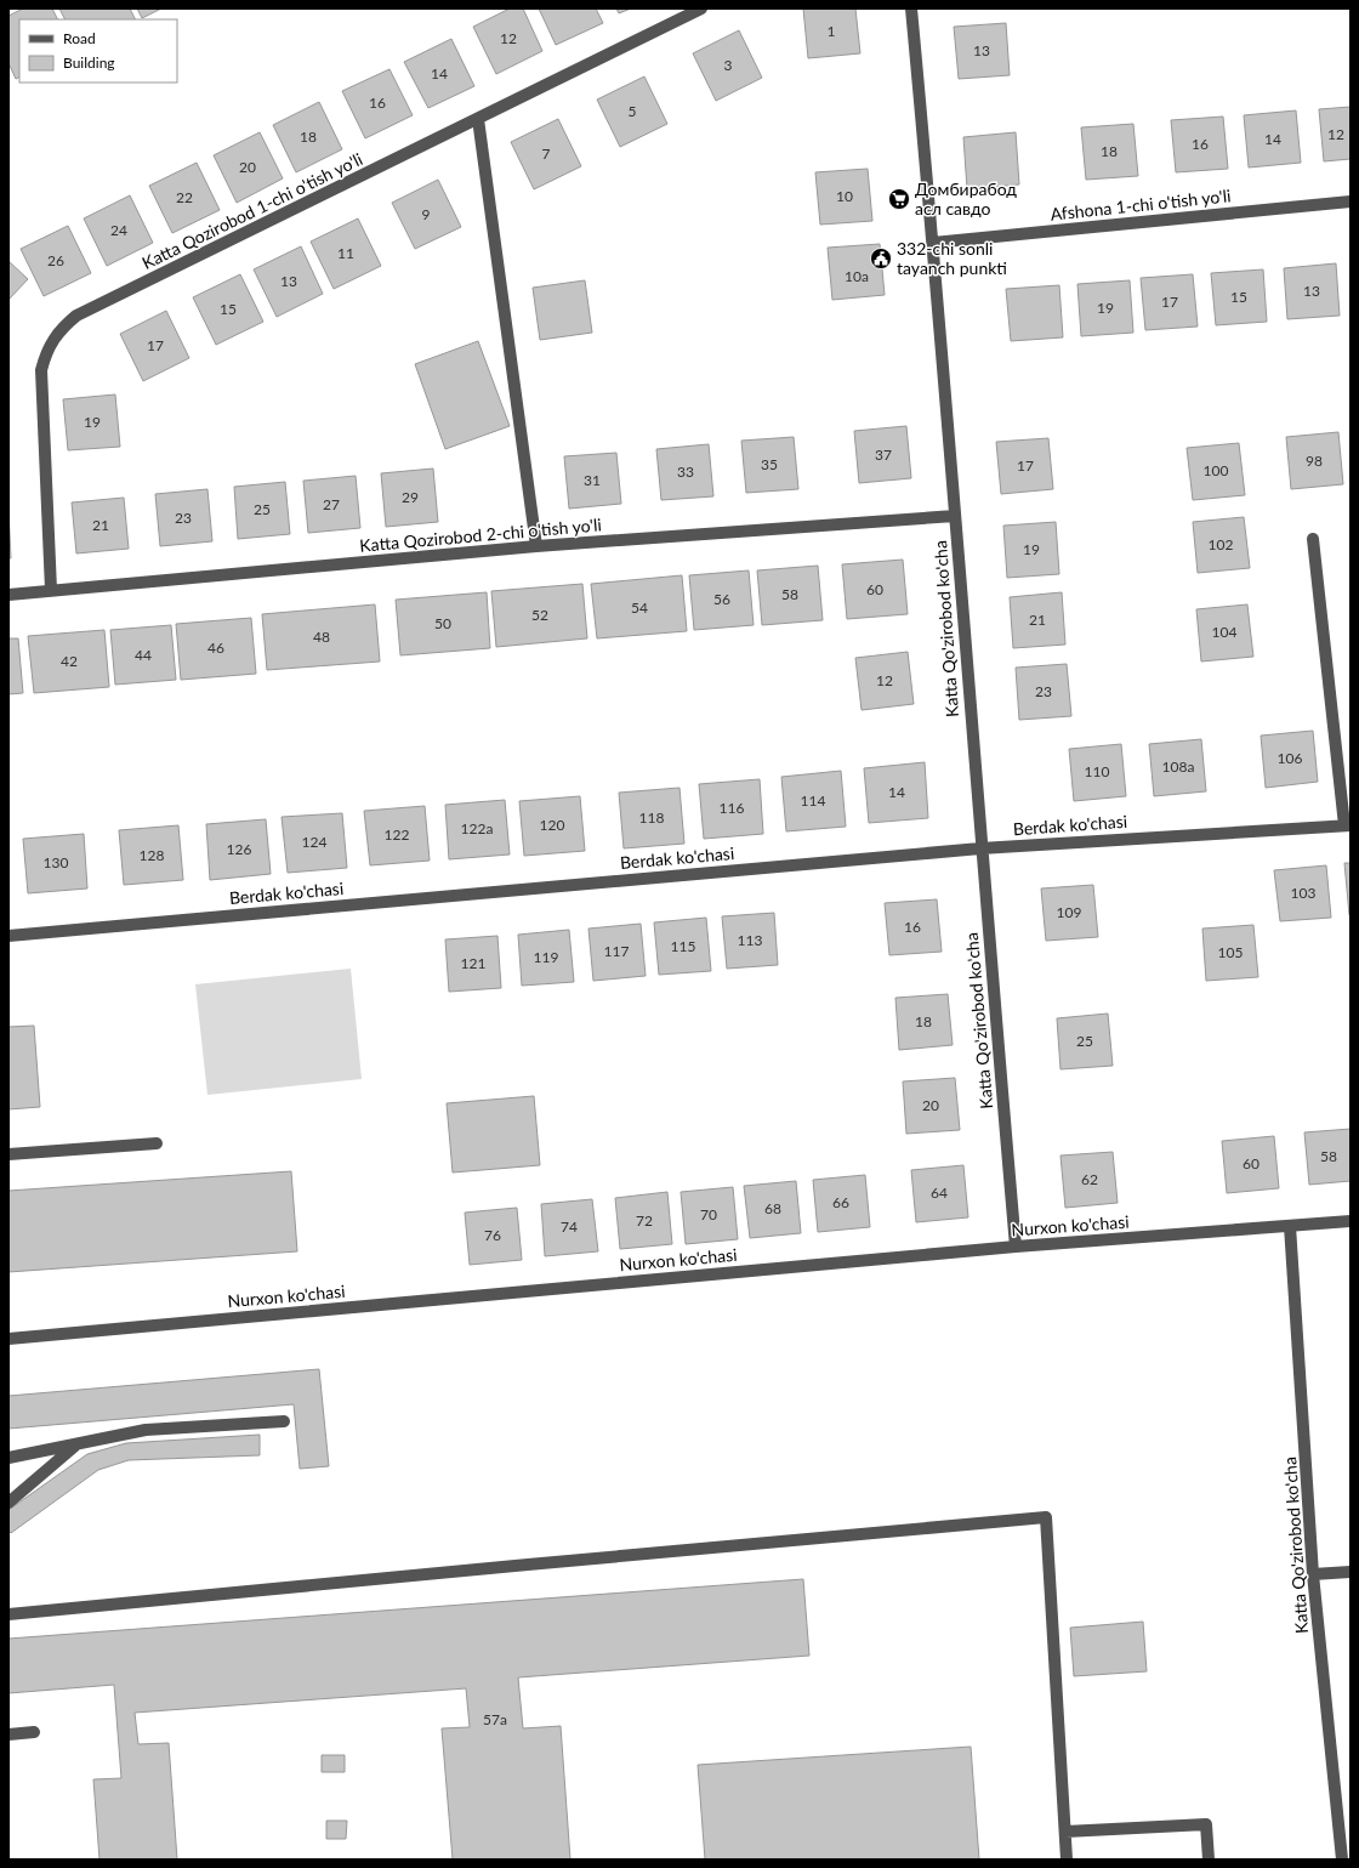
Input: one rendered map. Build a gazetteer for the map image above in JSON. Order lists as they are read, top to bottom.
{
  "streets": {
    "street": [
      "Afshona 1-chi o'tish yo'li",
      "Katta Qozirobod 1-chi o'tish yo'li",
      "Katta Qozirobod 2-chi o'tish yo'li",
      "Katta Qo'zirobod ko'cha",
      "Berdak ko'chasi",
      "Nurxon ko'chasi"
    ]
  },
  "crossings": [
    ["Afshona 1-chi o'tish yo'li", "Katta Qo'zirobod ko'cha"],
    ["Katta Qozirobod 1-chi o'tish yo'li", "Katta Qozirobod 2-chi o'tish yo'li"],
    ["Katta Qozirobod 2-chi o'tish yo'li", "Katta Qo'zirobod ko'cha"],
    ["Katta Qo'zirobod ko'cha", "Berdak ko'chasi"],
    ["Katta Qo'zirobod ko'cha", "Nurxon ko'chasi"]
  ],
  "places": {
    "supermarket": ["Домбирабод асл савдо"],
    "public building": ["332-chi sonli tayanch punkti"]
  },
  "house_numbers": [
    "1",
    "12",
    "13",
    "3",
    "14",
    "16",
    "5",
    "12",
    "18",
    "14",
    "16",
    "18",
    "7",
    "20",
    "10",
    "22",
    "9",
    "24",
    "11",
    "26",
    "10a",
    "13",
    "13",
    "15",
    "17",
    "19",
    "15",
    "17",
    "19",
    "37",
    "98",
    "35",
    "17",
    "100",
    "33",
    "31",
    "29",
    "27",
    "25",
    "23",
    "21",
    "102",
    "19",
    "60",
    "58",
    "56",
    "54",
    "52",
    "21",
    "50",
    "104",
    "48",
    "46",
    "44",
    "42",
    "12",
    "23",
    "106",
    "108a",
    "110",
    "14",
    "114",
    "116",
    "118",
    "120",
    "122a",
    "122",
    "124",
    "126",
    "128",
    "130",
    "103",
    "109",
    "16",
    "113",
    "115",
    "117",
    "105",
    "119",
    "121",
    "18",
    "25",
    "20",
    "58",
    "60",
    "62",
    "64",
    "66",
    "68",
    "70",
    "72",
    "74",
    "76",
    "57а"
  ],
  "legend": ["Road", "Building"]
}
